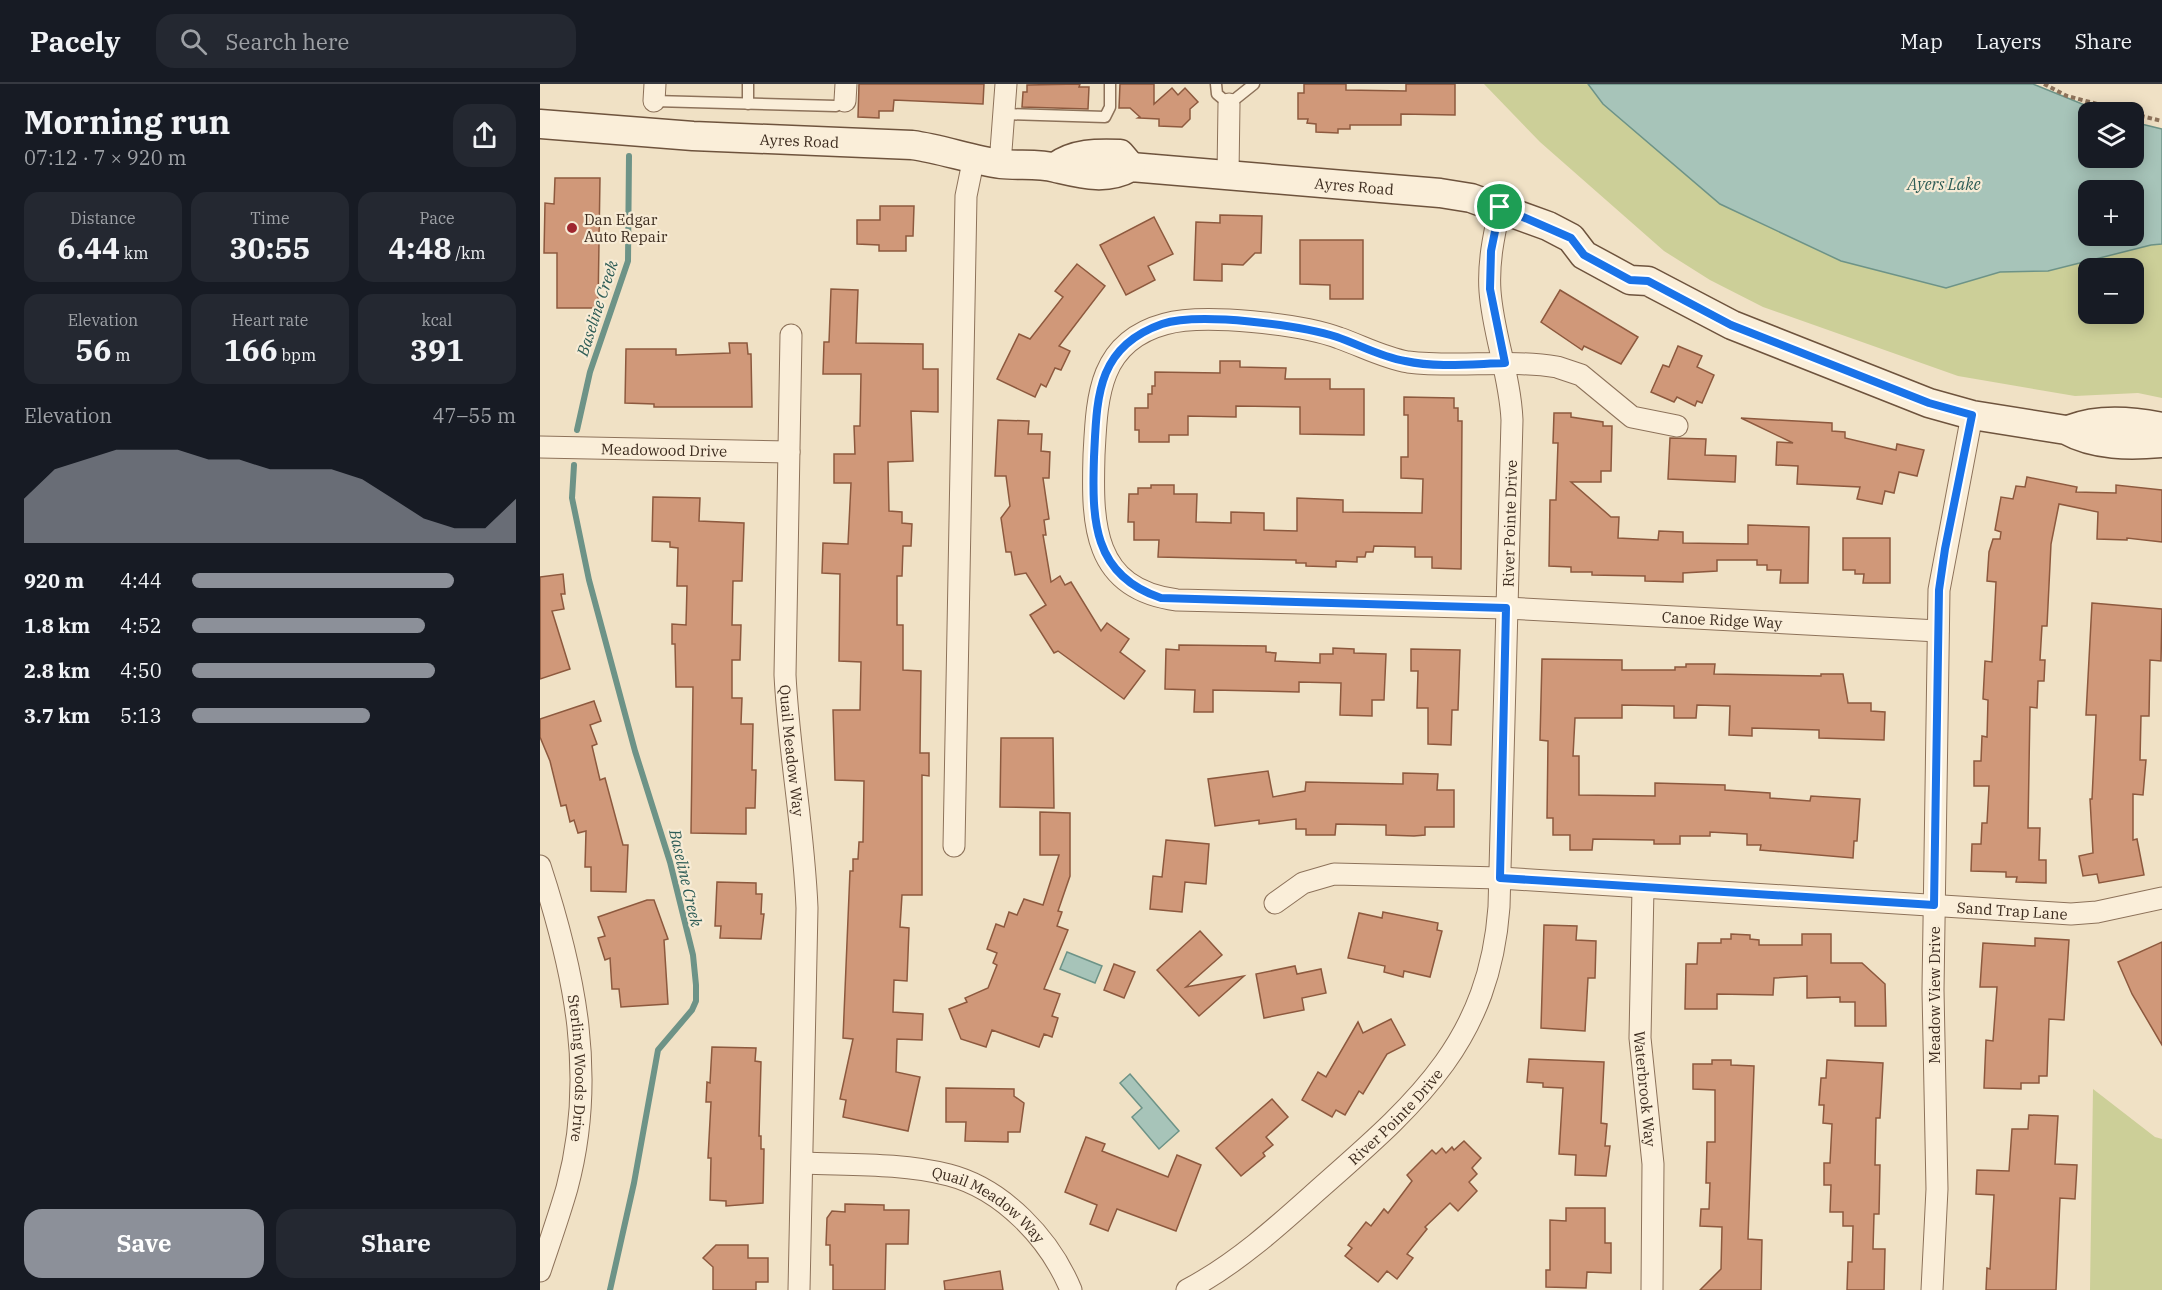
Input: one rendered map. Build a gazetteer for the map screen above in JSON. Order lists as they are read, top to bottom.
{
  "streets": {
    "street": [
      "Ayres Road",
      "Meadowood Drive",
      "River Pointe Drive",
      "Canoe Ridge Way",
      "Quail Meadow Way",
      "Sand Trap Lane",
      "Meadow View Drive",
      "Sterling Woods Drive",
      "Waterbrook Way"
    ]
  },
  "crossings": [
    ["Ayres Road", "River Pointe Drive"],
    ["Ayres Road", "Meadow View Drive"],
    ["Meadowood Drive", "Quail Meadow Way"],
    ["River Pointe Drive", "Canoe Ridge Way"],
    ["River Pointe Drive", "Sand Trap Lane"],
    ["Canoe Ridge Way", "Meadow View Drive"],
    ["Sand Trap Lane", "Meadow View Drive"],
    ["Sand Trap Lane", "Waterbrook Way"]
  ],
  "water": ["Ayers Lake", "Baseline Creek"],
  "places": ["Dan Edgar Auto Repair"],
  "page": {
    "header": "Pacely",
    "search": "Search here",
    "nav": ["Map", "Layers", "Share"],
    "heading": ["Morning run", "07:12 · 7 × 920 m"],
    "map_buttons": ["+", "−"],
    "stats": [
      ["Distance", "6.44 km"],
      ["Time", "30:55"],
      ["Pace", "4:48 /km"],
      ["Elevation", "56 m"],
      ["Heart rate", "166 bpm"],
      ["kcal", "391"]
    ],
    "chart": ["Elevation", "47–55 m"],
    "list": [
      {
        "name": "920 m",
        "note": "4:44"
      },
      {
        "name": "1.8 km",
        "note": "4:52"
      },
      {
        "name": "2.8 km",
        "note": "4:50"
      },
      {
        "name": "3.7 km",
        "note": "5:13"
      }
    ],
    "buttons": ["Save", "Share"]
  }
}
